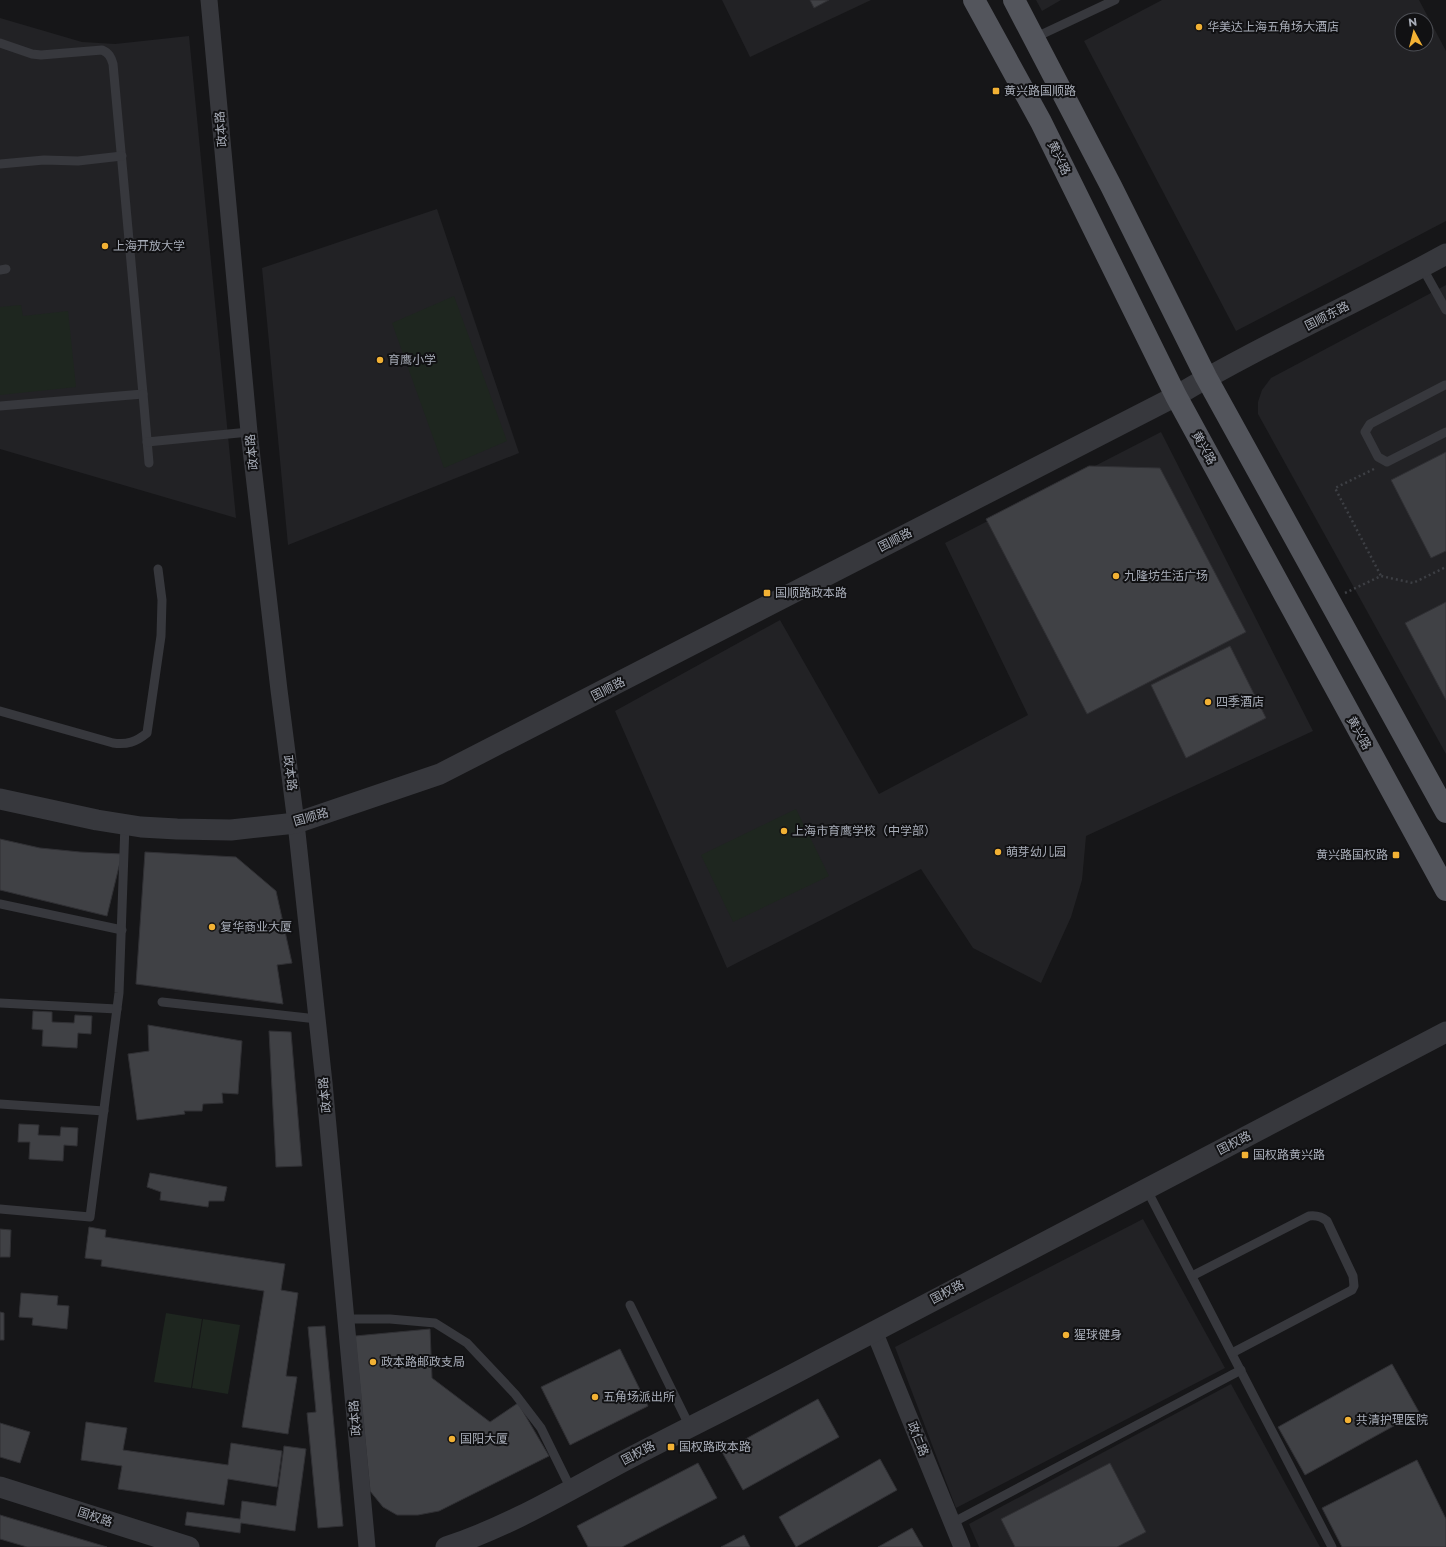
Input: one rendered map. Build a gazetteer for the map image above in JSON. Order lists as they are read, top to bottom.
{
  "streets": {
    "main road": ["黄兴路"],
    "street": [
      "政本路",
      "国顺东路",
      "国顺路",
      "国权路",
      "政仁路"
    ]
  },
  "crossings": [
    ["政本路", "国顺路"],
    ["黄兴路", "国顺东路"],
    ["黄兴路", "国顺路"],
    ["国顺东路", "国顺路"],
    ["国权路", "政仁路"]
  ],
  "places": {
    "other": [
      "华美达上海五角场大酒店",
      "上海开放大学",
      "育鹰小学",
      "九隆坊生活广场",
      "四季酒店",
      "上海市育鹰学校（中学部）",
      "萌芽幼儿园",
      "复华商业大厦",
      "猩球健身",
      "政本路邮政支局",
      "五角场派出所",
      "共清护理医院",
      "国阳大厦"
    ],
    "transit": [
      "黄兴路国顺路",
      "国顺路政本路",
      "黄兴路国权路",
      "国权路黄兴路",
      "国权路政本路"
    ]
  },
  "north": "top"
}
